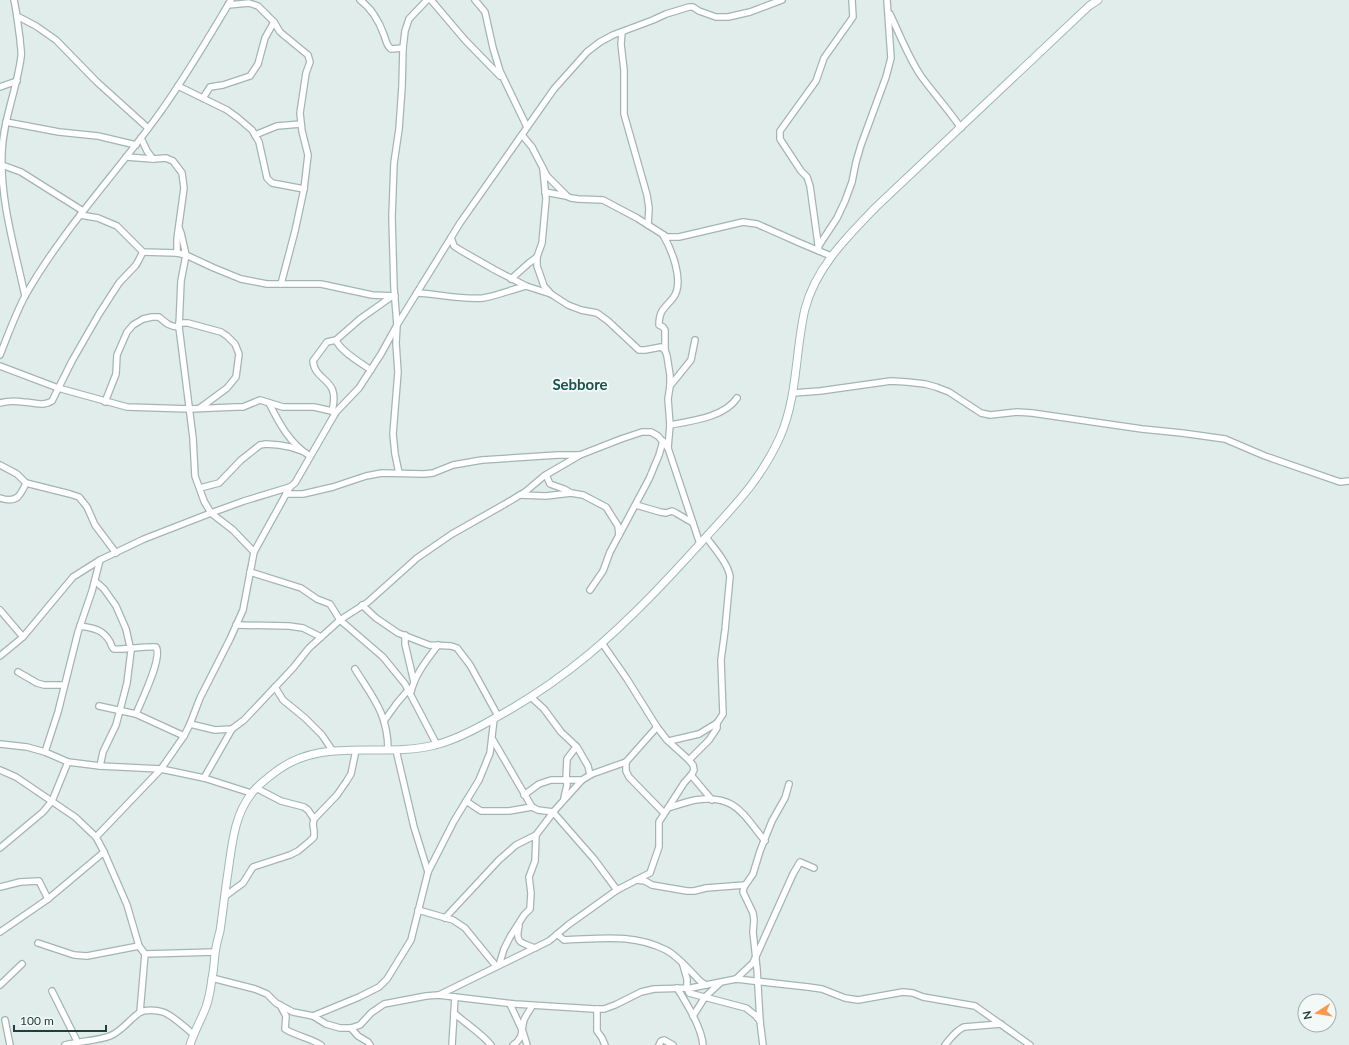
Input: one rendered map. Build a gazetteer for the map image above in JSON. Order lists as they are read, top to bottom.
{
  "districts": ["Sebbore"],
  "scale_bar": "100 m",
  "north": "left"
}
